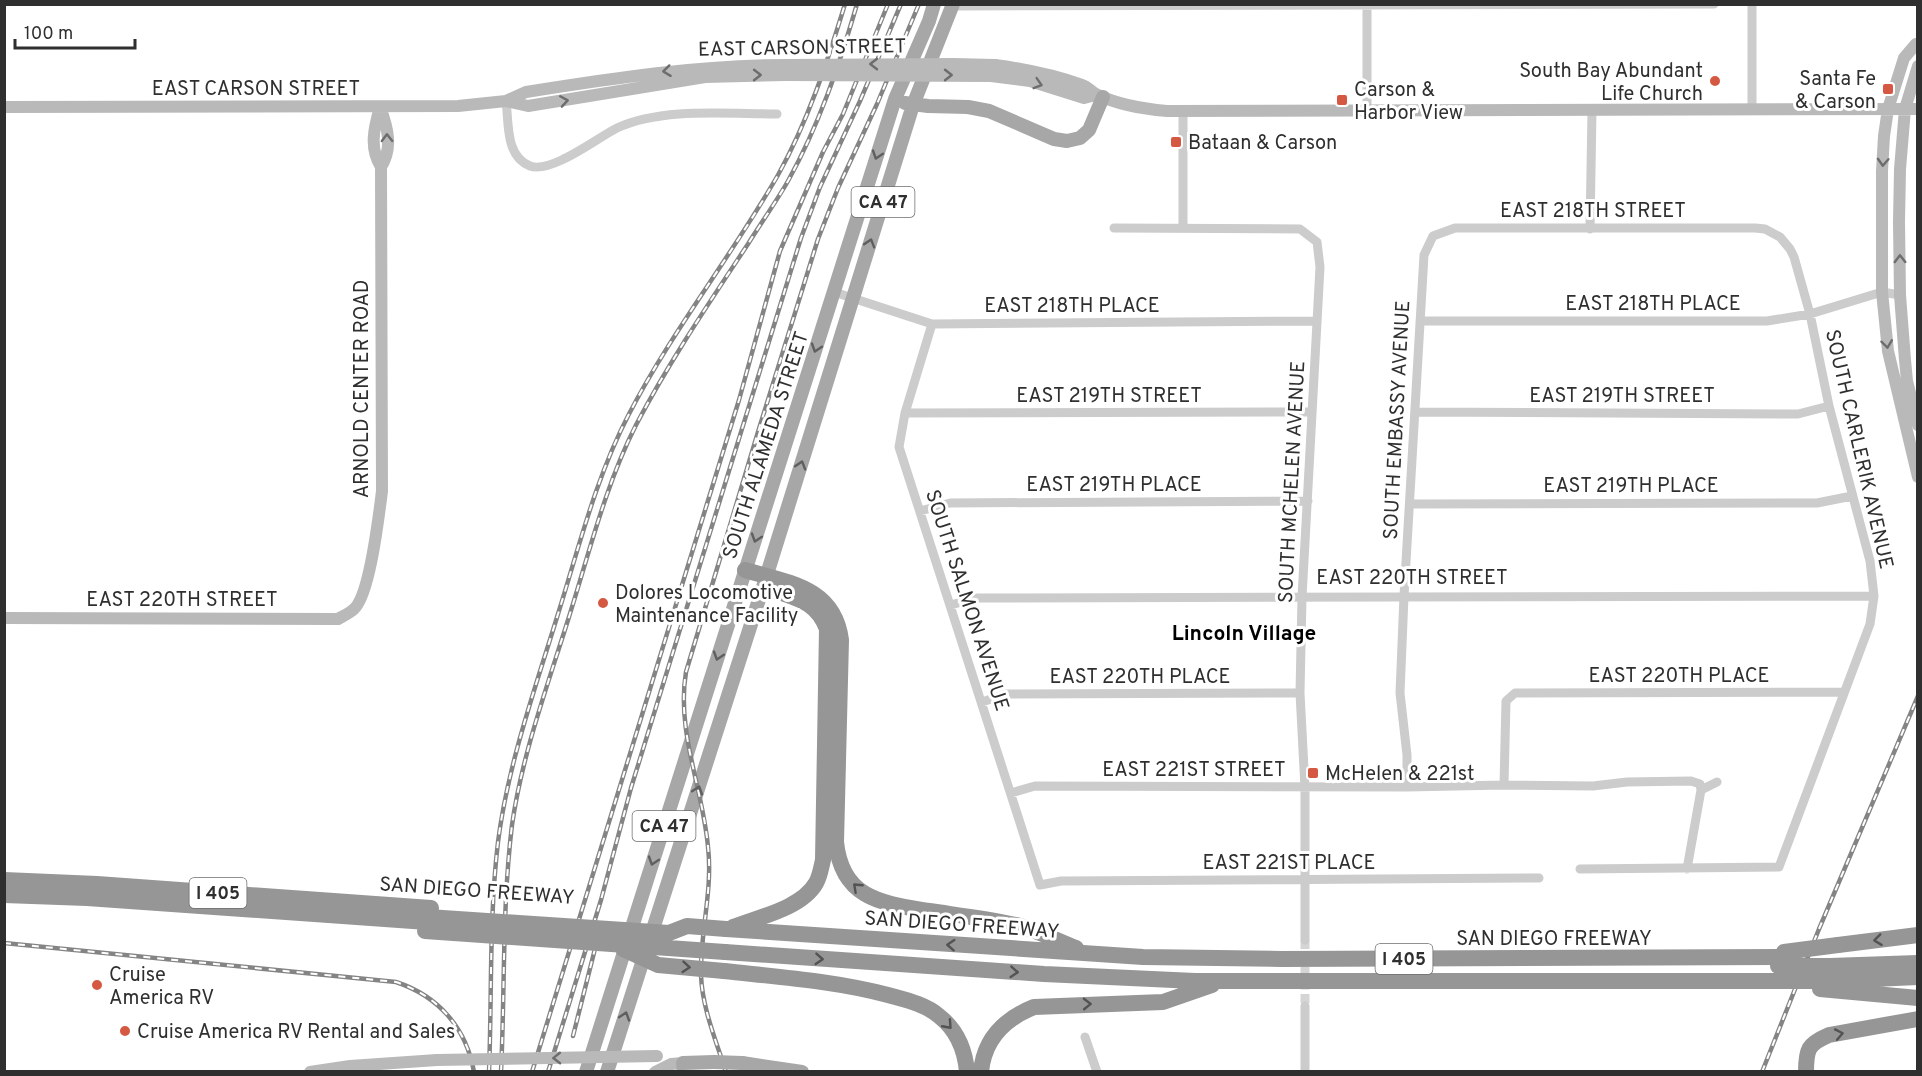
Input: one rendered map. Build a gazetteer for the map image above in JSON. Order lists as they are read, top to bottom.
{
  "streets": {
    "highway": ["SAN DIEGO FREEWAY", "I 405"],
    "main road": [
      "EAST CARSON STREET",
      "CA 47",
      "ARNOLD CENTER ROAD",
      "SOUTH ALAMEDA STREET",
      "EAST 220TH STREET"
    ],
    "street": [
      "EAST 218TH STREET",
      "EAST 218TH PLACE",
      "EAST 219TH STREET",
      "SOUTH EMBASSY AVENUE",
      "SOUTH CARLERIK AVENUE",
      "SOUTH MCHELEN AVENUE",
      "EAST 219TH PLACE",
      "SOUTH SALMON AVENUE",
      "EAST 220TH PLACE",
      "EAST 221ST STREET",
      "EAST 221ST PLACE"
    ]
  },
  "crossings": [
    ["EAST CARSON STREET", "ARNOLD CENTER ROAD"],
    ["EAST 218TH STREET", "SOUTH EMBASSY AVENUE"],
    ["EAST 218TH STREET", "SOUTH CARLERIK AVENUE"],
    ["EAST 218TH PLACE", "SOUTH EMBASSY AVENUE"],
    ["EAST 218TH PLACE", "SOUTH ALAMEDA STREET"],
    ["EAST 218TH PLACE", "SOUTH CARLERIK AVENUE"],
    ["EAST 218TH PLACE", "SOUTH MCHELEN AVENUE"],
    ["EAST 218TH PLACE", "SOUTH SALMON AVENUE"],
    ["ARNOLD CENTER ROAD", "EAST 220TH STREET"],
    ["EAST 219TH STREET", "SOUTH EMBASSY AVENUE"],
    ["EAST 219TH STREET", "SOUTH CARLERIK AVENUE"],
    ["EAST 219TH STREET", "SOUTH MCHELEN AVENUE"],
    ["EAST 219TH STREET", "SOUTH SALMON AVENUE"],
    ["SOUTH EMBASSY AVENUE", "EAST 219TH PLACE"],
    ["SOUTH EMBASSY AVENUE", "EAST 220TH STREET"],
    ["SOUTH EMBASSY AVENUE", "EAST 221ST STREET"],
    ["SOUTH CARLERIK AVENUE", "EAST 219TH PLACE"],
    ["SOUTH CARLERIK AVENUE", "EAST 220TH STREET"],
    ["SOUTH CARLERIK AVENUE", "EAST 220TH PLACE"],
    ["SOUTH MCHELEN AVENUE", "EAST 219TH PLACE"],
    ["SOUTH MCHELEN AVENUE", "EAST 220TH STREET"],
    ["SOUTH MCHELEN AVENUE", "EAST 220TH PLACE"],
    ["SOUTH MCHELEN AVENUE", "EAST 221ST STREET"],
    ["SOUTH MCHELEN AVENUE", "EAST 221ST PLACE"],
    ["EAST 219TH PLACE", "SOUTH SALMON AVENUE"],
    ["EAST 220TH STREET", "SOUTH SALMON AVENUE"],
    ["SOUTH SALMON AVENUE", "EAST 220TH PLACE"],
    ["SOUTH SALMON AVENUE", "EAST 221ST STREET"],
    ["SOUTH SALMON AVENUE", "EAST 221ST PLACE"],
    ["EAST 220TH PLACE", "EAST 221ST STREET"]
  ],
  "districts": ["Lincoln Village"],
  "places": {
    "other": [
      "South Bay Abundant Life Church",
      "Dolores Locomotive Maintenance Facility",
      "Cruise America RV",
      "Cruise America RV Rental and Sales"
    ],
    "transit": [
      "Santa Fe & Carson",
      "Carson & Harbor View",
      "Bataan & Carson",
      "McHelen & 221st"
    ]
  },
  "scale_bar": "100 m"
}
